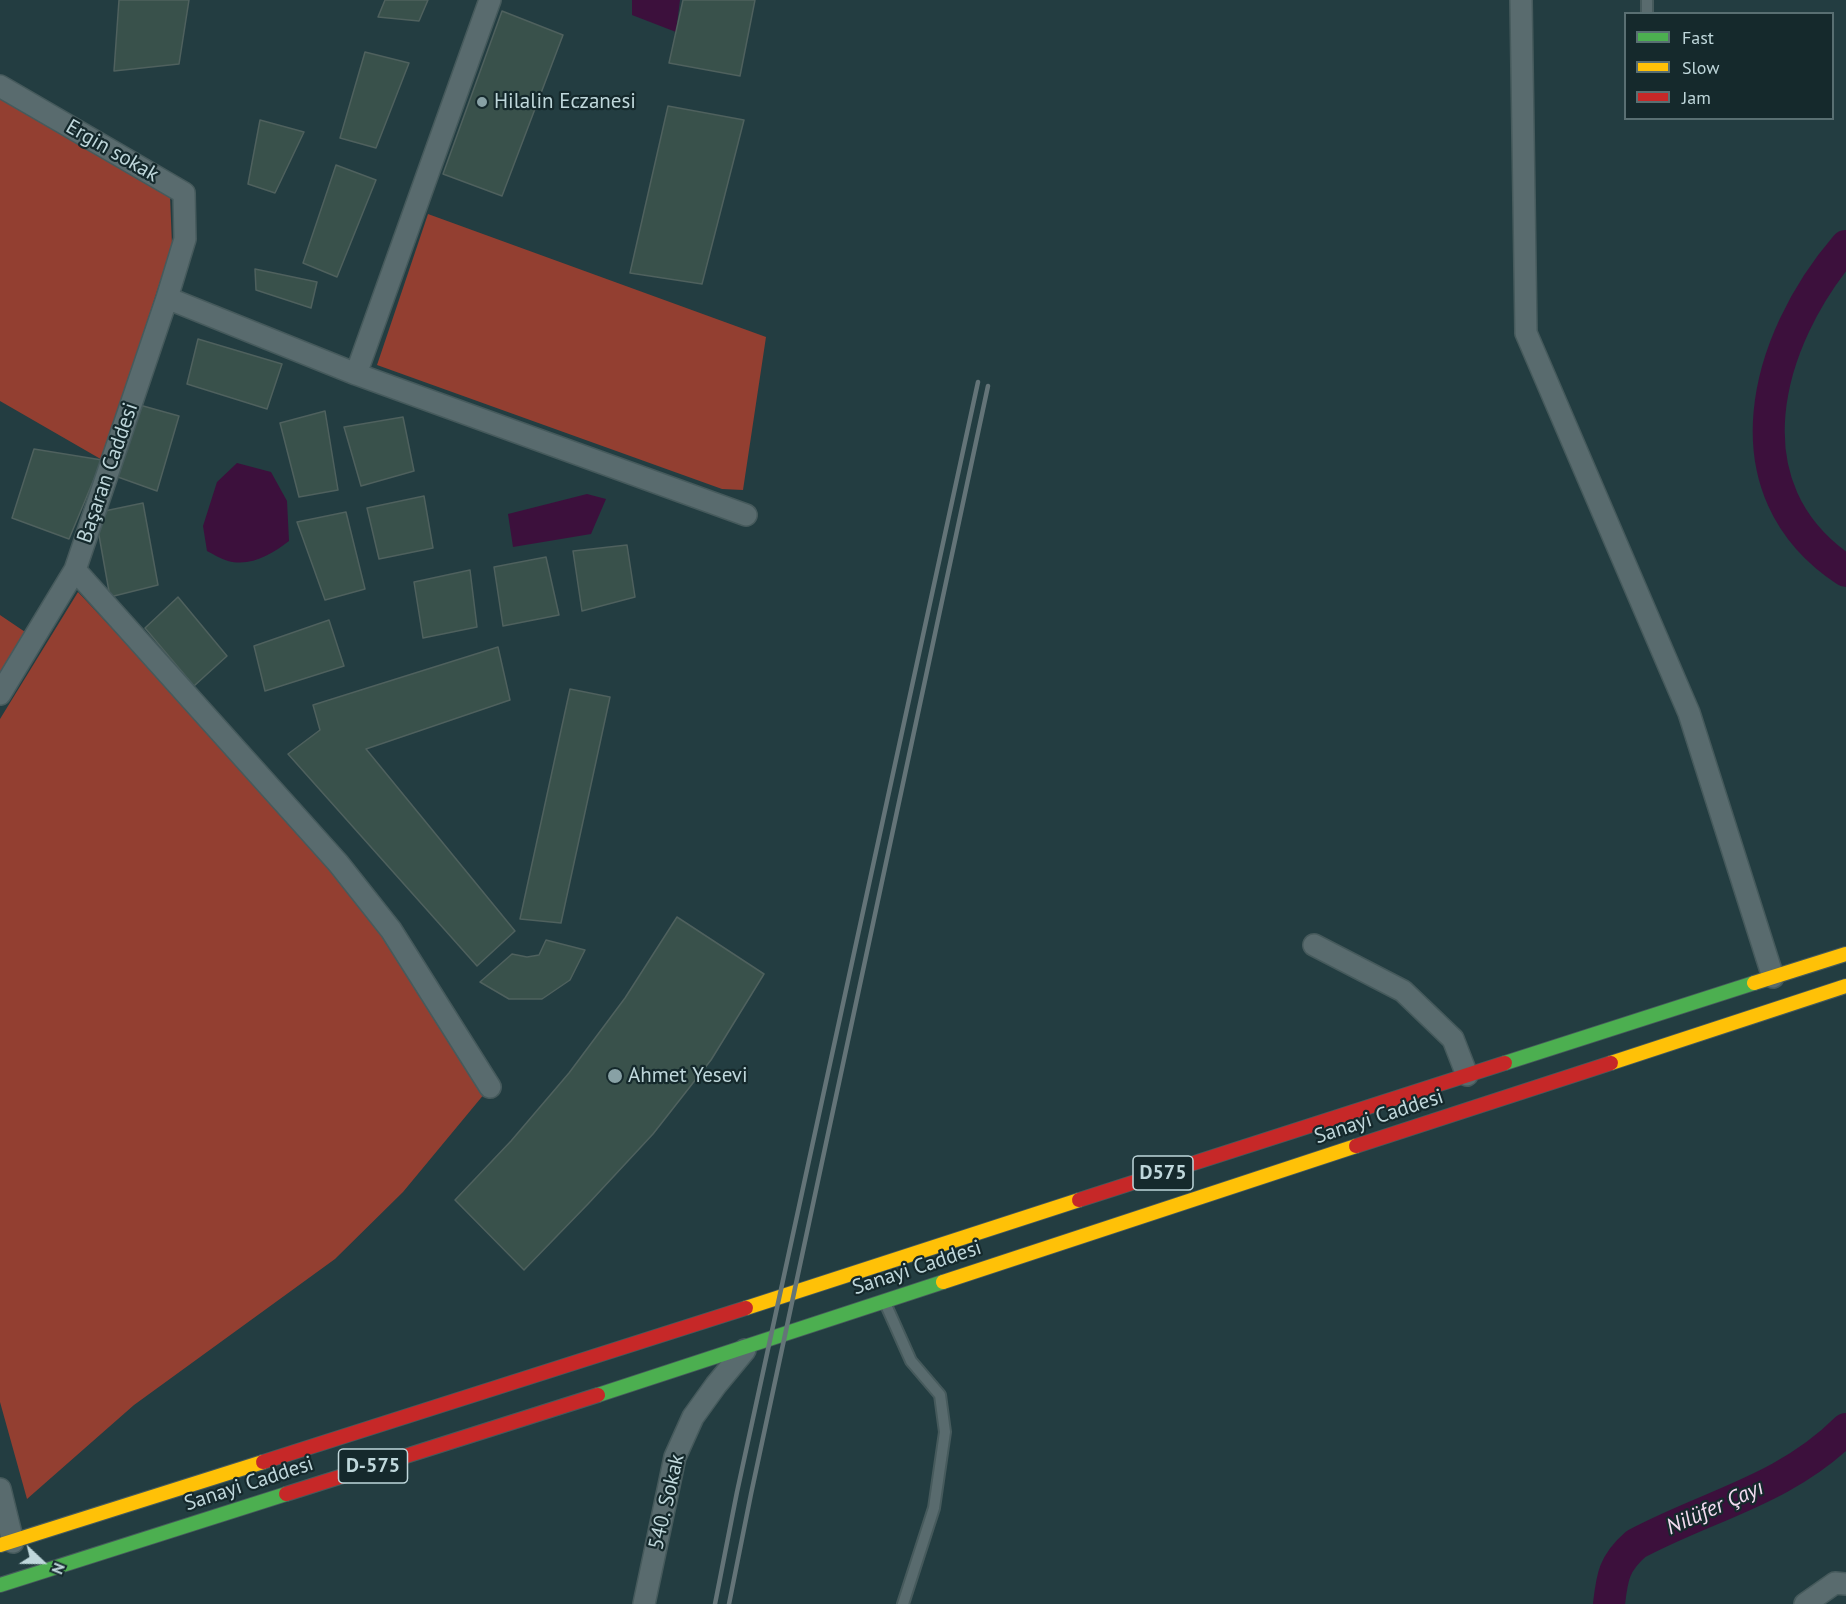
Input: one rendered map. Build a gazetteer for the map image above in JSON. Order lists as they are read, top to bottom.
{
  "streets": {
    "highway": ["Sanayi Caddesi", "D575", "D-575"],
    "street": ["Ergin sokak", "Başaran Caddesi", "540. Sokak"]
  },
  "crossings": [
    ["Ergin sokak", "Başaran Caddesi"],
    ["Sanayi Caddesi", "540. Sokak"]
  ],
  "water": ["Nilüfer Çayı"],
  "places": ["Hilalin Eczanesi", "Ahmet Yesevi"],
  "legend": ["Fast", "Slow", "Jam"],
  "north": "right"
}
